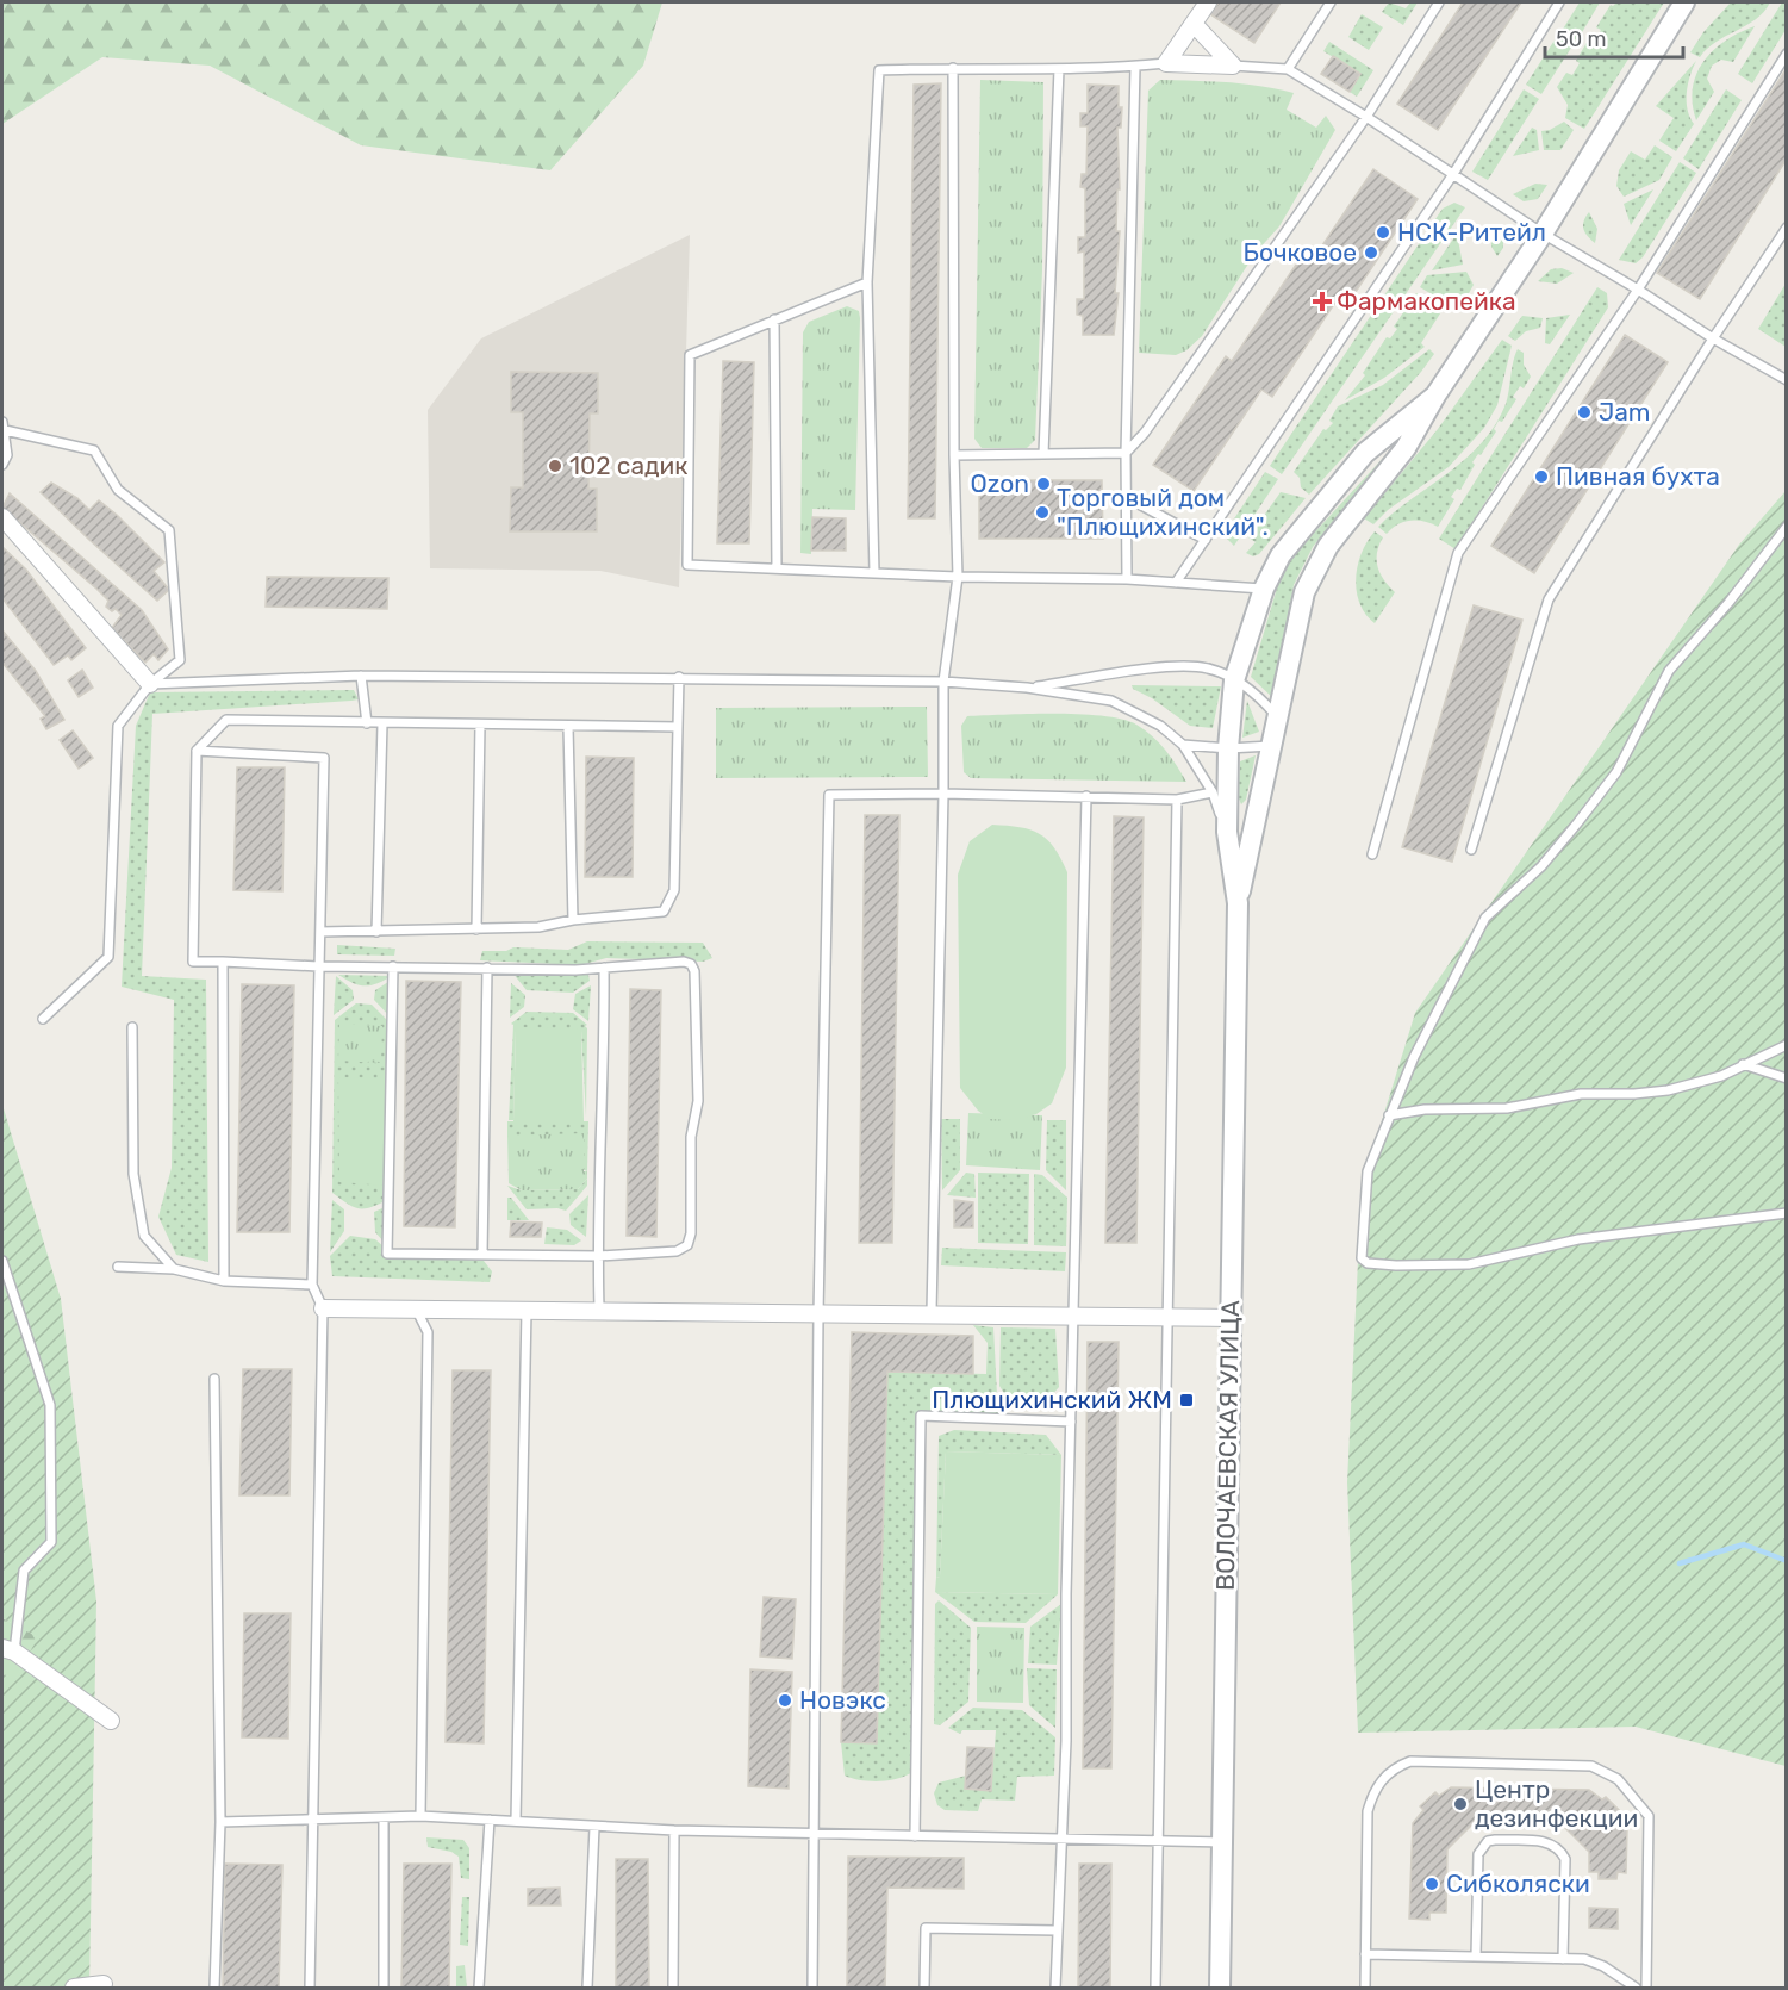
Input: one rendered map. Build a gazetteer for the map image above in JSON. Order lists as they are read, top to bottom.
{
  "streets": {
    "street": ["ВОЛОЧАЕВСКАЯ УЛИЦА"]
  },
  "places": {
    "other": [
      "НСК-Ритейл",
      "Бочковое",
      "Jam",
      "102 садик",
      "Пивная бухта",
      "Ozon",
      "Торговый дом \"Плющихинский\".",
      "Новэкс",
      "Центр дезинфекции",
      "Сибколяски"
    ],
    "health": ["Фармакопейка"],
    "transit": ["Плющихинский ЖМ"]
  },
  "scale_bar": "50 m"
}
